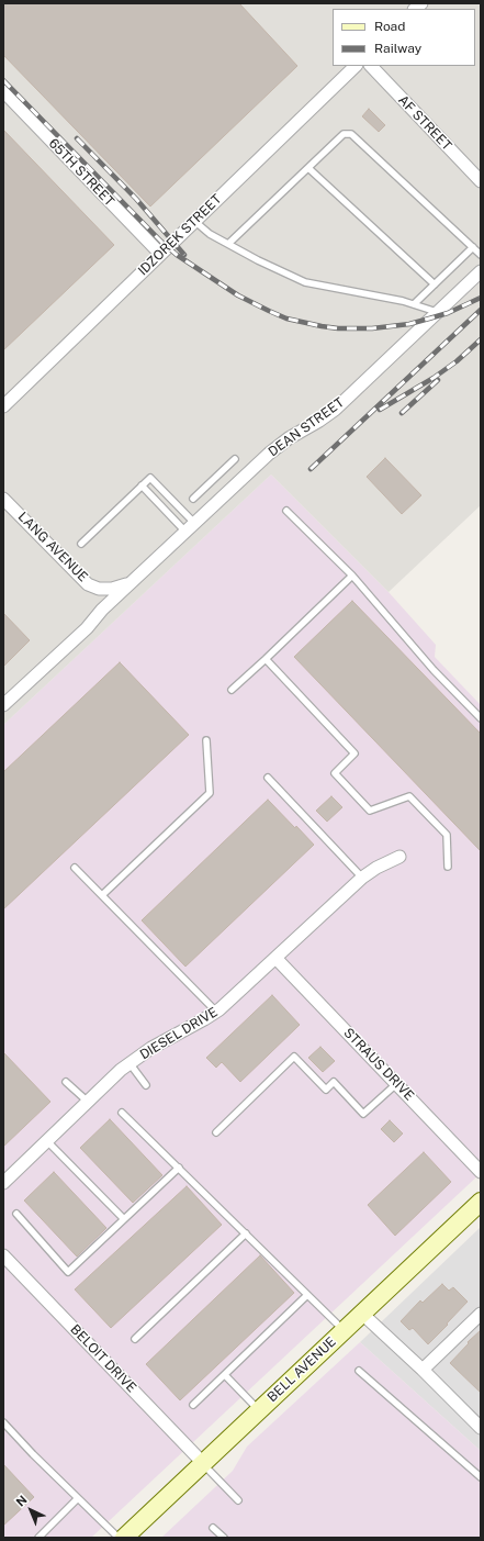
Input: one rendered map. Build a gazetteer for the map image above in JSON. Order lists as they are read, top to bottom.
{
  "streets": {
    "main road": ["BELL AVENUE"],
    "street": [
      "AF STREET",
      "65TH STREET",
      "IDZOREK STREET",
      "DEAN STREET",
      "LANG AVENUE",
      "DIESEL DRIVE",
      "STRAUS DRIVE",
      "BELOIT DRIVE"
    ]
  },
  "crossings": [
    ["65TH STREET", "IDZOREK STREET"],
    ["DEAN STREET", "LANG AVENUE"],
    ["DIESEL DRIVE", "STRAUS DRIVE"],
    ["BELOIT DRIVE", "BELL AVENUE"]
  ],
  "legend": ["Road", "Railway"],
  "north": "top left"
}
